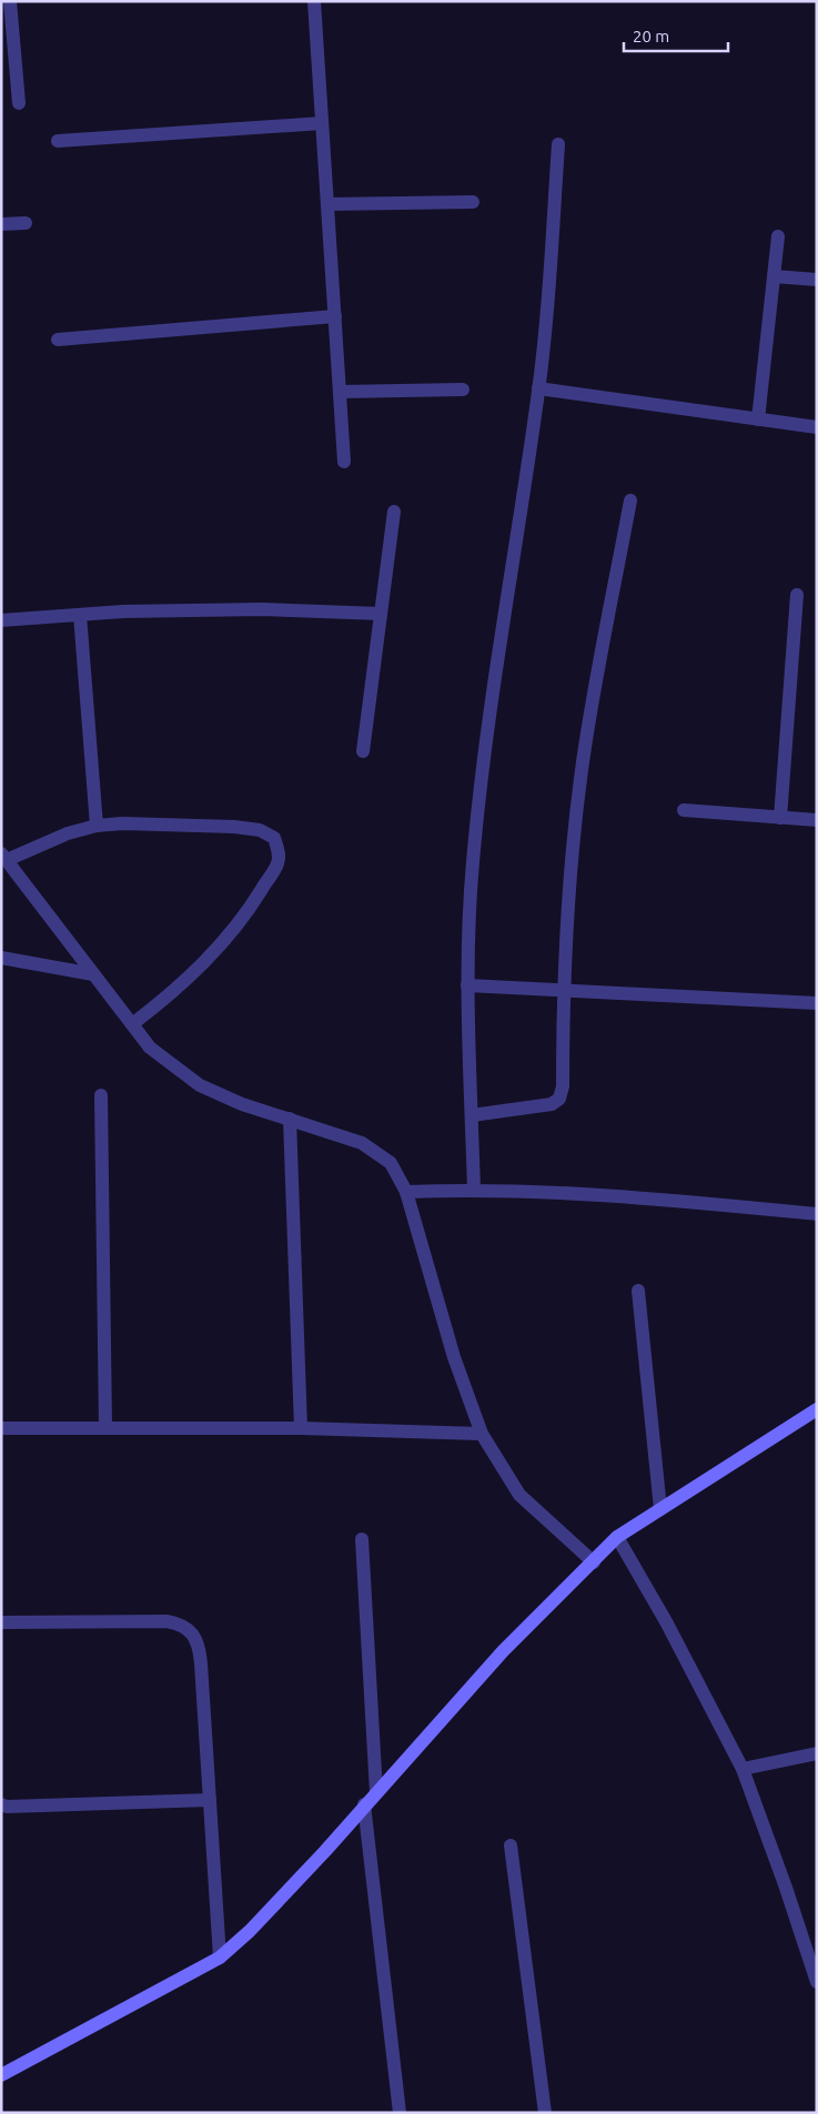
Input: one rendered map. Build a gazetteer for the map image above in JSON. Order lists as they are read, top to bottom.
{
  "scale_bar": "20 m"
}
